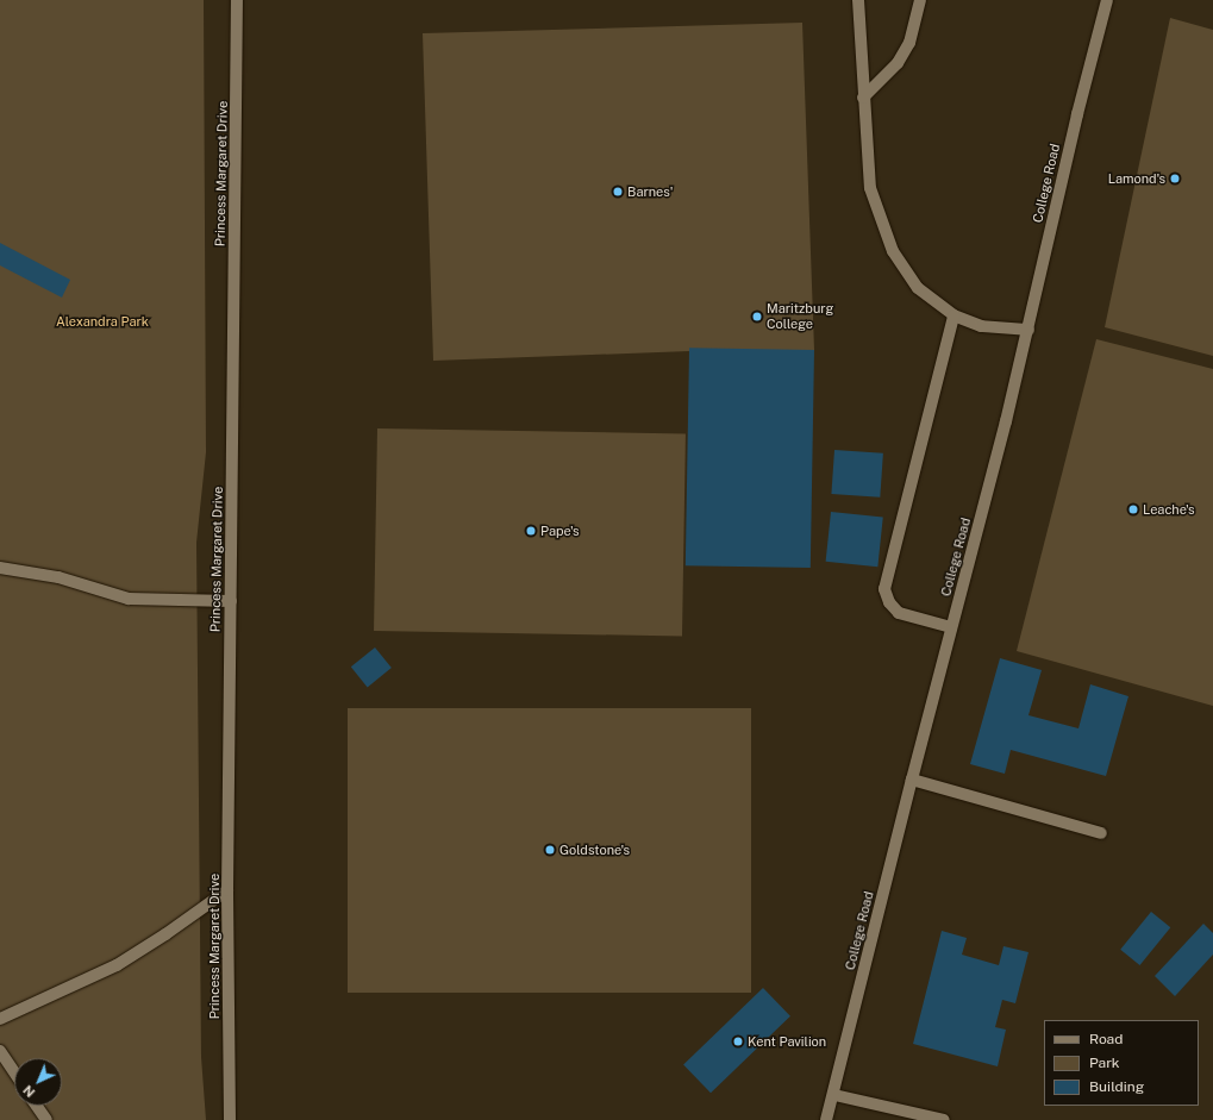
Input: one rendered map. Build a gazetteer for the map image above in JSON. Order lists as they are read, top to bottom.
{
  "streets": {
    "street": ["Princess Margaret Drive", "College Road"]
  },
  "parks": ["Alexandra Park"],
  "places": [
    "Lamond's",
    "Barnes'",
    "Maritzburg College",
    "Leache's",
    "Pape's",
    "Goldstone's",
    "Kent Pavilion"
  ],
  "legend": ["Road", "Park", "Building"],
  "north": "bottom left"
}
